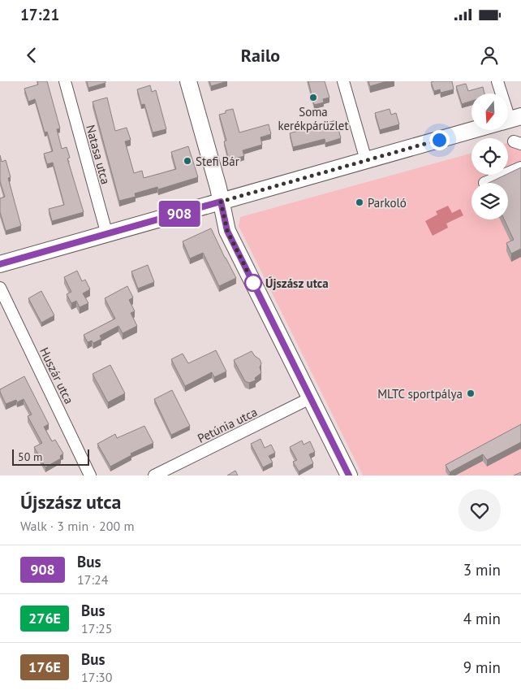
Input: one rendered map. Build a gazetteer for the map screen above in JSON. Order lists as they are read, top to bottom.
{
  "streets": {
    "street": ["Natasa utca", "Huszár utca", "Petúnia utca"]
  },
  "places": [
    "Soma kerékpárüzlet",
    "Stefi Bár",
    "Parkoló",
    "Újszász utca",
    "MLTC sportpálya"
  ],
  "lines": ["bus line 908"],
  "scale_bar": "50 m",
  "north": "bottom",
  "page": {
    "status": "17:21",
    "header": "Railo",
    "on_map": "908",
    "scale": "50 m",
    "heading": ["Újszász utca", "Walk · 3 min · 200 m"],
    "list": [
      {
        "mark": "908",
        "name": "Bus",
        "note": "17:24",
        "value": "3 min"
      },
      {
        "mark": "276E",
        "name": "Bus",
        "note": "17:25",
        "value": "4 min"
      },
      {
        "mark": "176E",
        "name": "Bus",
        "note": "17:30",
        "value": "9 min"
      }
    ]
  }
}
